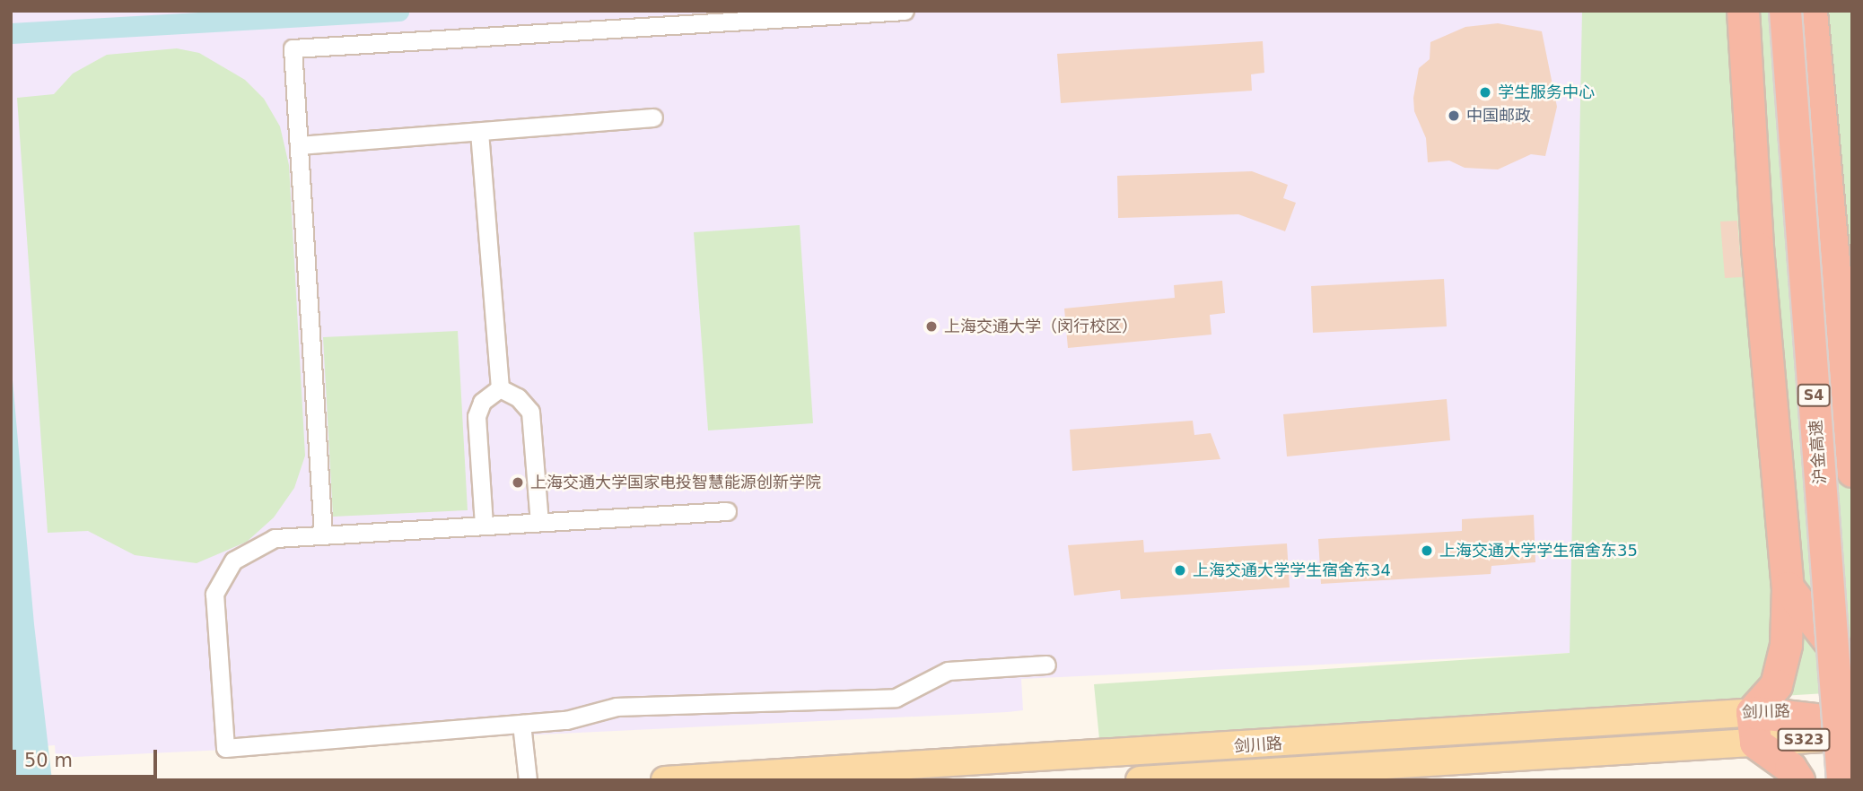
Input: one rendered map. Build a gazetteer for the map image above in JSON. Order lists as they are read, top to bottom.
{
  "streets": {
    "highway": ["S4", "沪金高速"],
    "main road": ["剑川路", "S323"]
  },
  "places": [
    "学生服务中心",
    "中国邮政",
    "上海交通大学（闵行校区）",
    "上海交通大学国家电投智慧能源创新学院",
    "上海交通大学学生宿舍东35",
    "上海交通大学学生宿舍东34"
  ],
  "scale_bar": "50 m"
}
